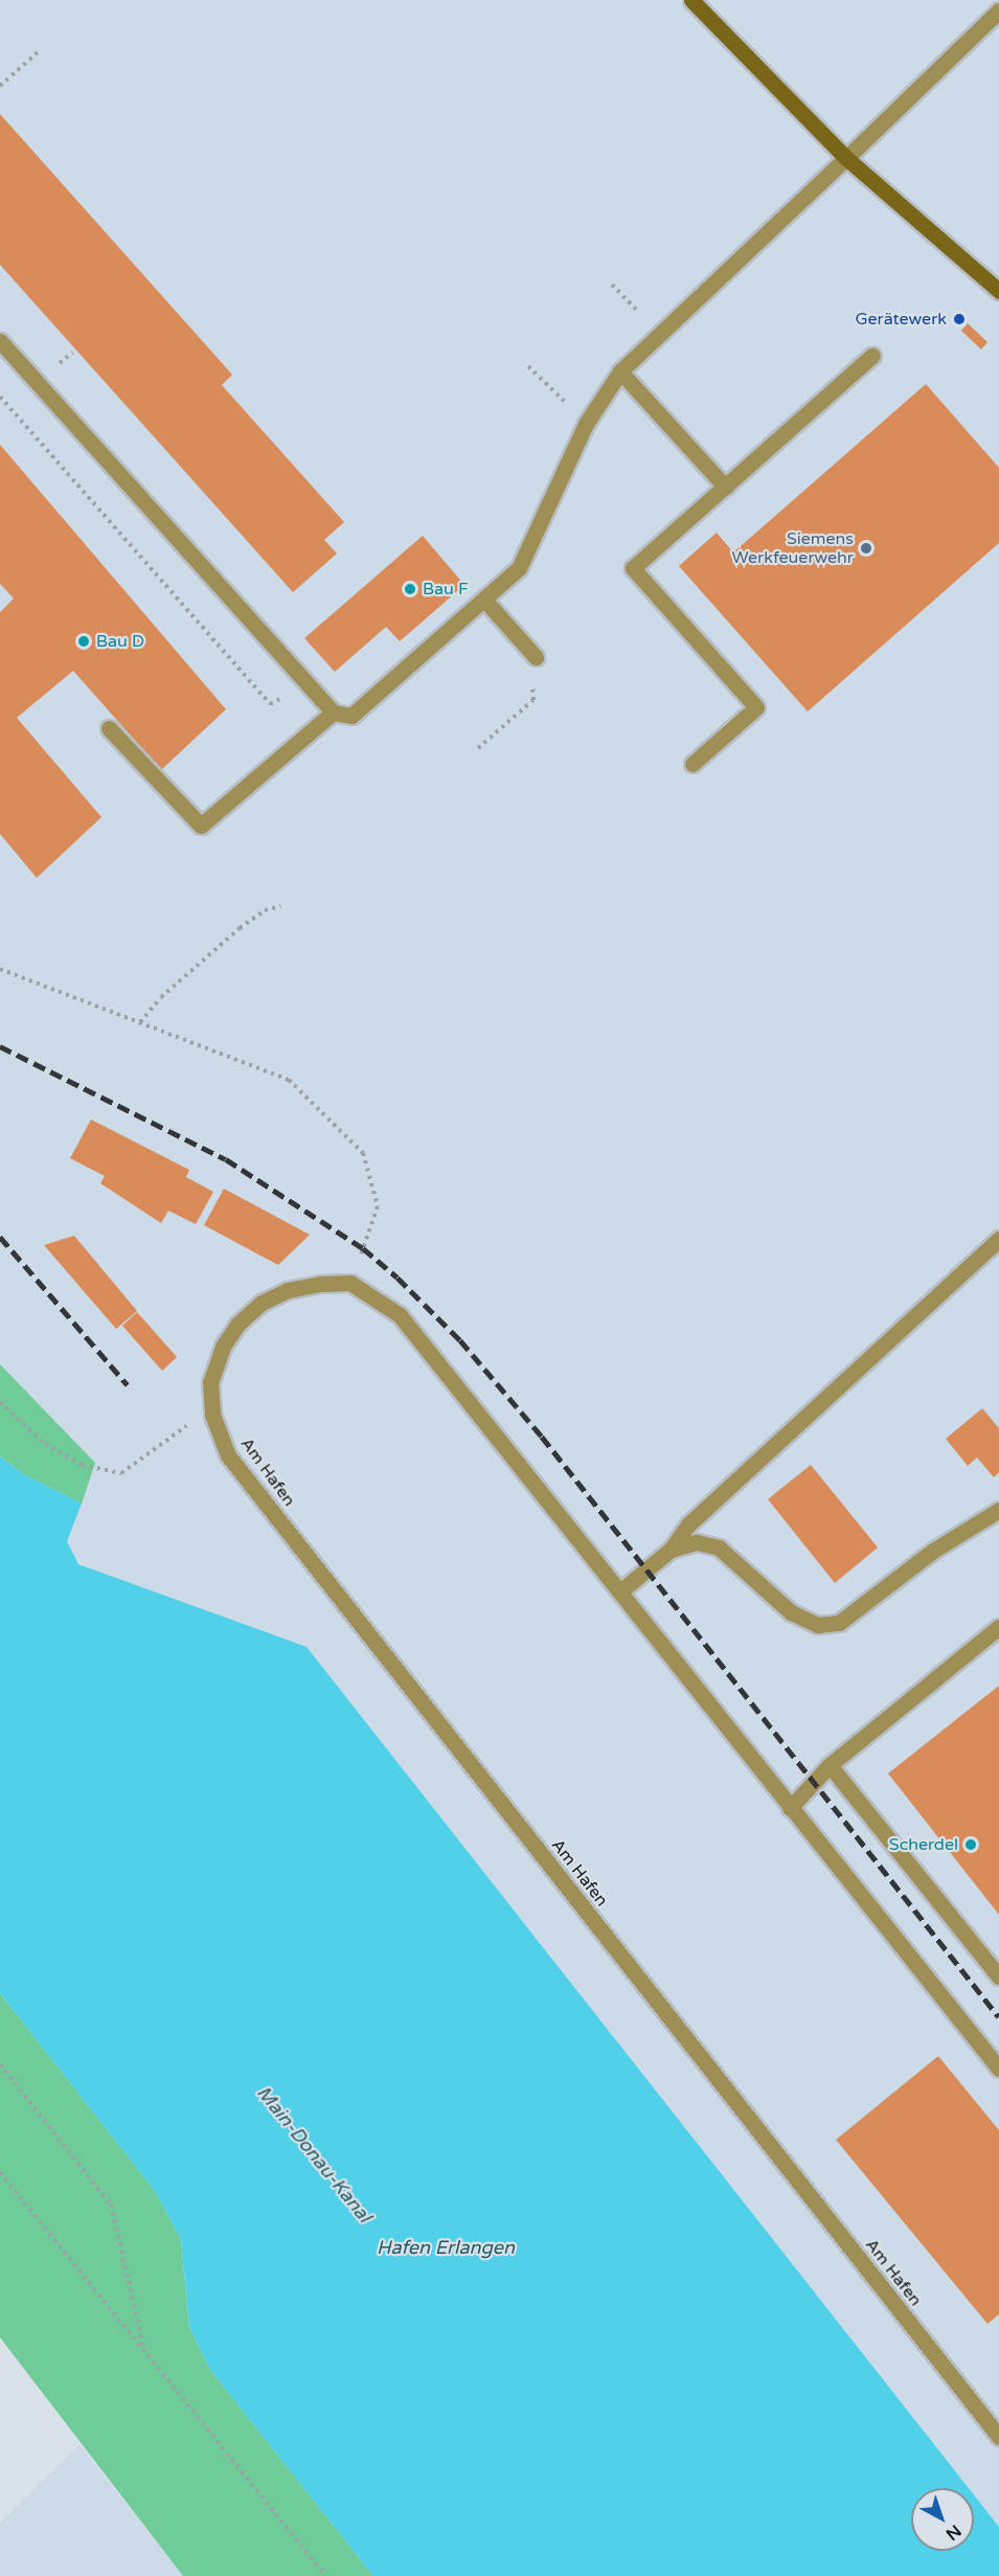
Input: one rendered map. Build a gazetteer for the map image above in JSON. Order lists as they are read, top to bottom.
{
  "streets": {
    "street": ["Am Hafen"]
  },
  "water": ["Main-Donau-Kanal", "Hafen Erlangen"],
  "places": [
    "Gerätewerk",
    "Siemens Werkfeuerwehr",
    "Bau F",
    "Bau D",
    "Scherdel"
  ],
  "north": "bottom right"
}
